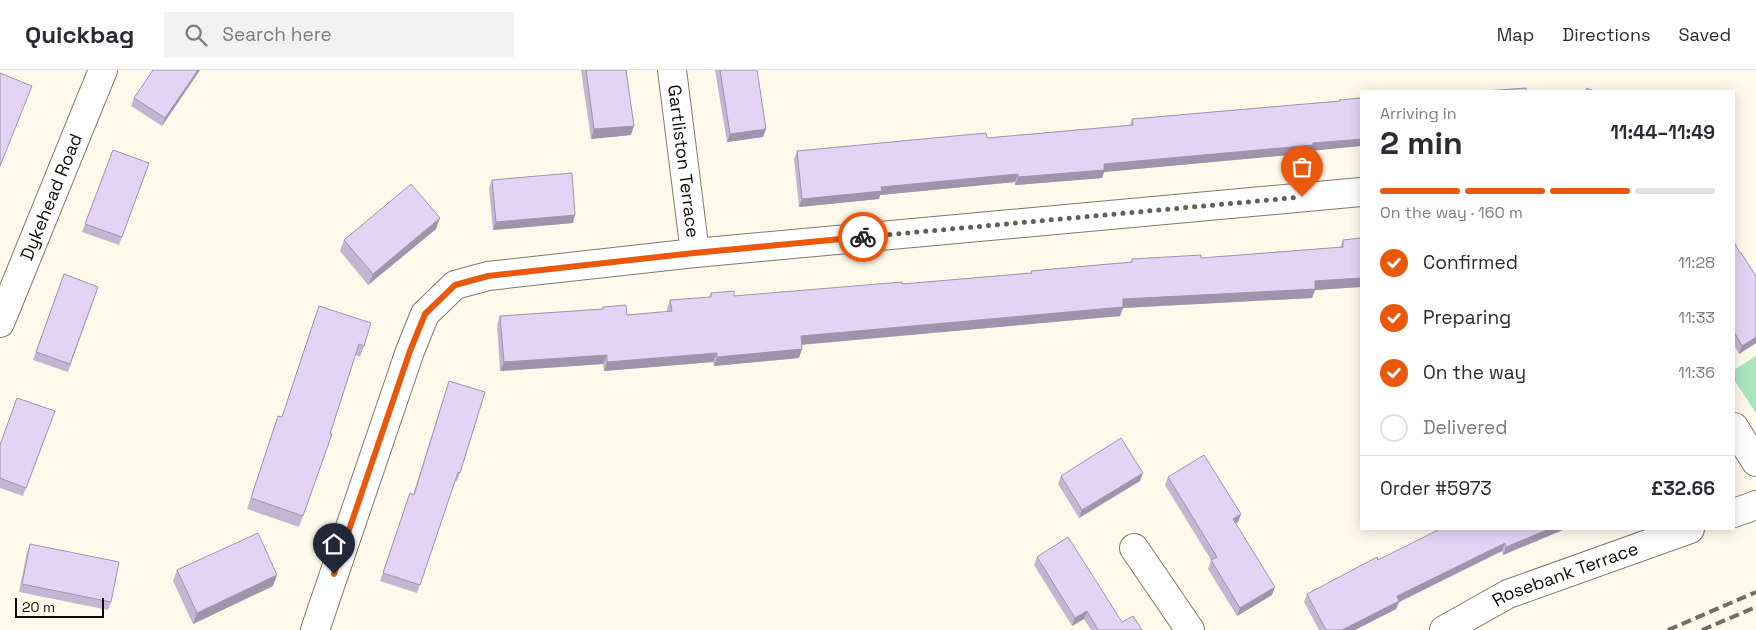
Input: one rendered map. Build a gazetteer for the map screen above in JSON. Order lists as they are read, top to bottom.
{
  "streets": {
    "street": ["Gartliston Terrace", "Dykehead Road", "Rosebank Terrace"]
  },
  "scale_bar": "20 m",
  "page": {
    "header": "Quickbag",
    "search": "Search here",
    "nav": ["Map", "Directions", "Saved"],
    "heading": ["2 min", "Arriving in", "11:44–11:49"],
    "panel": ["Order #5973", "£32.66"],
    "bar": "On the way · 160 m",
    "list": [
      ["Confirmed", "11:28"],
      ["Preparing", "11:33"],
      ["On the way", "11:36"],
      "Delivered"
    ],
    "scale": "20 m"
  }
}
